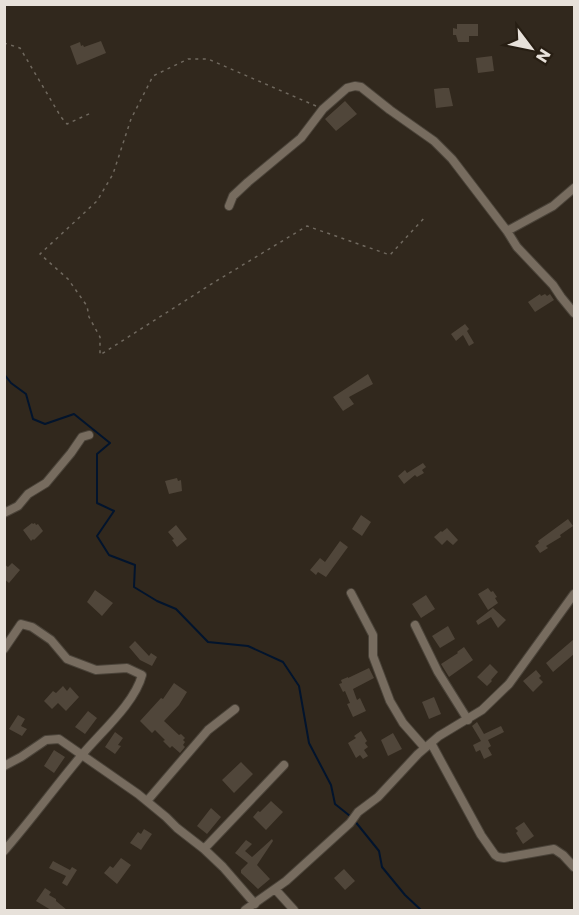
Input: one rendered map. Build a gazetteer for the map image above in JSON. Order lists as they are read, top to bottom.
{
  "north": "bottom right"
}
